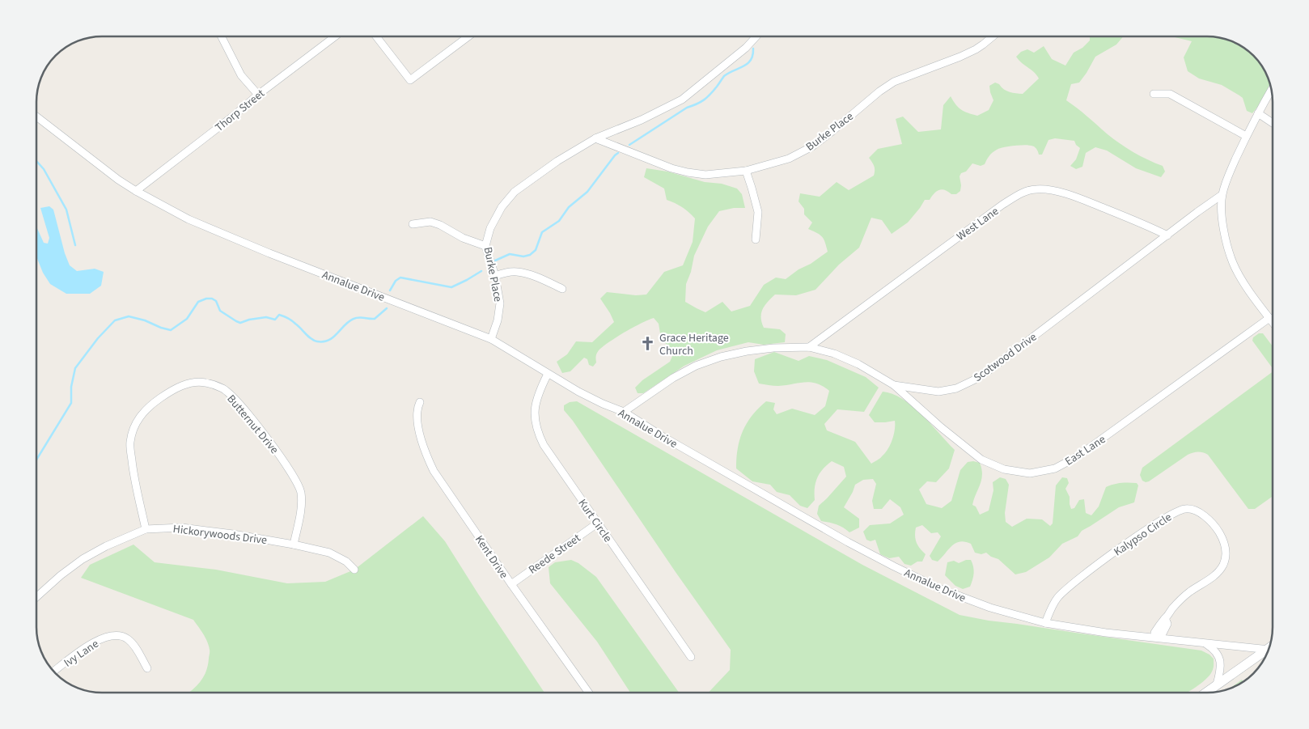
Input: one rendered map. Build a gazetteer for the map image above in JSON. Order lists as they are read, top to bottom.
{
  "streets": {
    "street": [
      "Thorp Street",
      "Burke Place",
      "West Lane",
      "Annalue Drive",
      "Scotwood Drive",
      "Butternut Drive",
      "East Lane",
      "Kurt Circle",
      "Hickorywoods Drive",
      "Kalypso Circle",
      "Reede Street",
      "Kent Drive",
      "Ivy Lane"
    ]
  },
  "crossings": [
    ["Thorp Street", "Annalue Drive"],
    ["Burke Place", "Annalue Drive"],
    ["West Lane", "Scotwood Drive"],
    ["Annalue Drive", "Scotwood Drive"],
    ["Annalue Drive", "Kurt Circle"],
    ["Annalue Drive", "Kalypso Circle"],
    ["Scotwood Drive", "East Lane"],
    ["Butternut Drive", "Hickorywoods Drive"],
    ["Kurt Circle", "Reede Street"],
    ["Reede Street", "Kent Drive"]
  ],
  "places": {
    "church": ["Grace Heritage Church"]
  }
}
